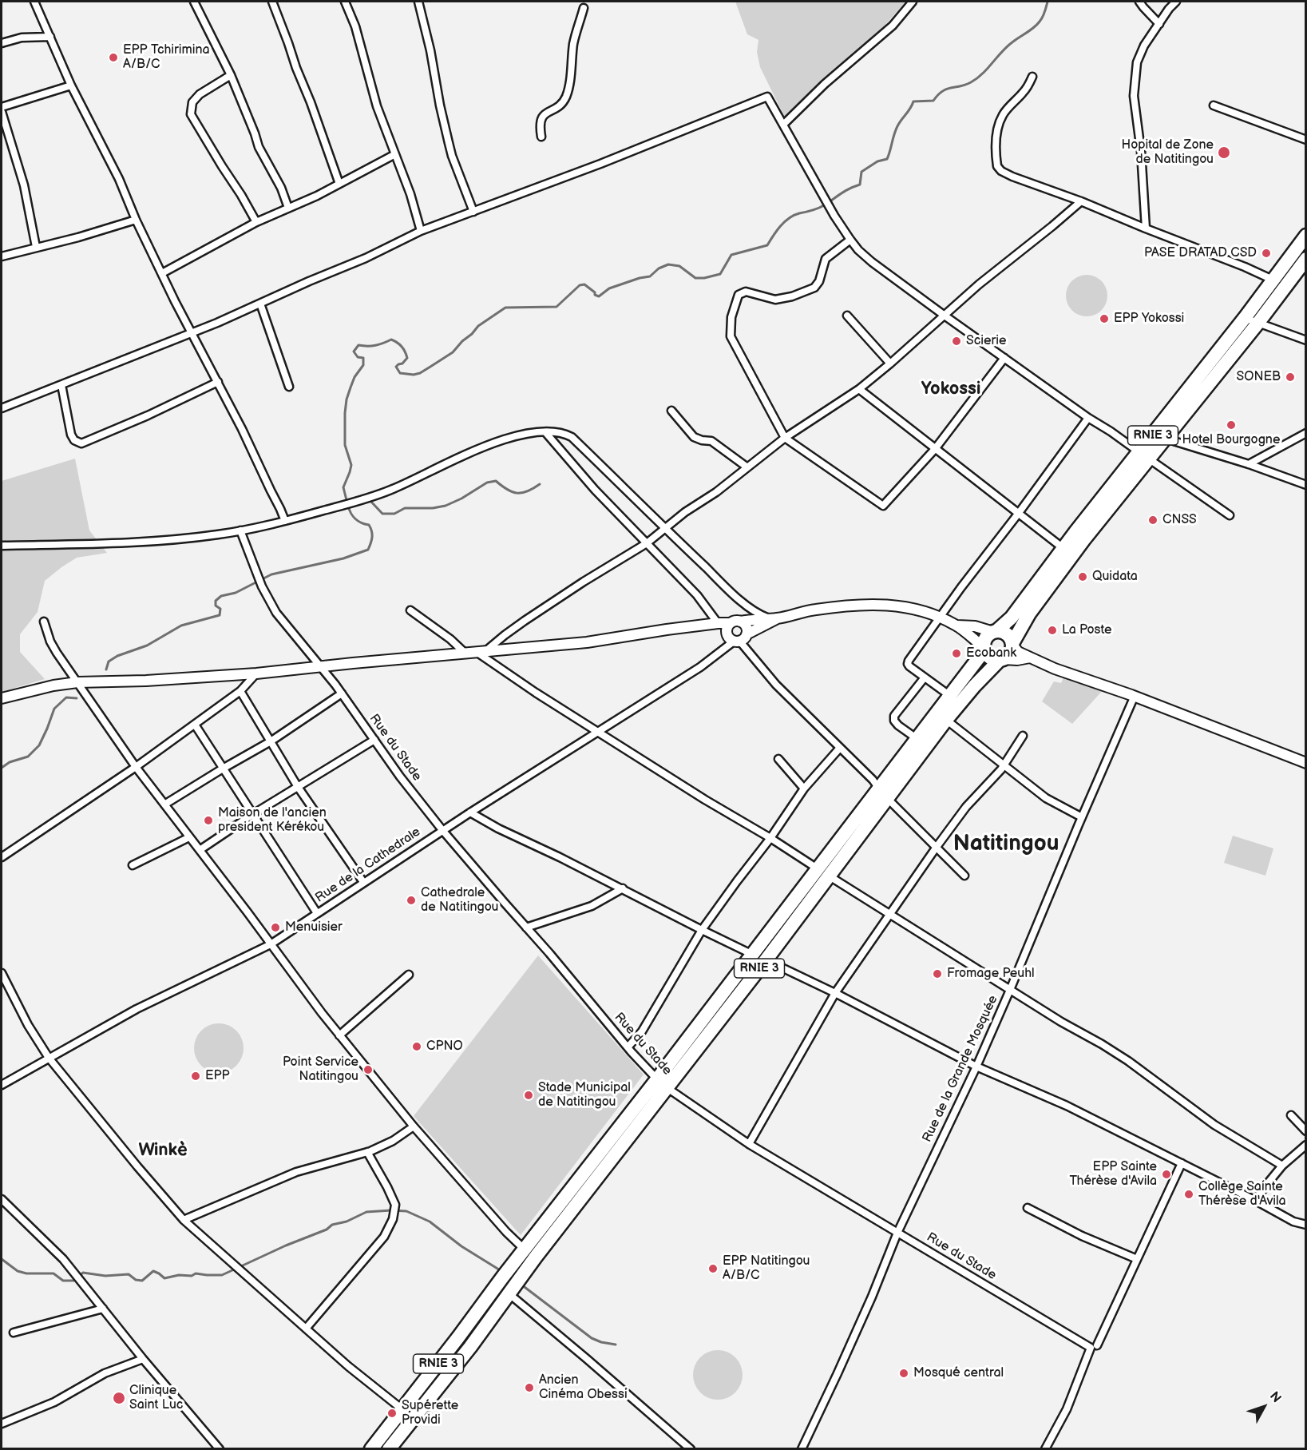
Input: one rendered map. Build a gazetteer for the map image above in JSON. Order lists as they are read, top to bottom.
{
  "streets": {
    "highway": ["RNIE 3"],
    "street": ["Rue du Stade", "Rue de la Cathedrale", "Rue de la Grande Mosquée"]
  },
  "crossings": [
    ["RNIE 3", "Rue du Stade"],
    ["Rue du Stade", "Rue de la Cathedrale"],
    ["Rue du Stade", "Rue de la Grande Mosquée"]
  ],
  "districts": ["Yokossi", "Natitingou", "Winkè"],
  "places": [
    "EPP Tchirimina A/B/C",
    "Hopital de Zone de Natitingou",
    "PASE DRATAD CSD",
    "EPP Yokossi",
    "Scierie",
    "SONEB",
    "Hotel Bourgogne",
    "CNSS",
    "Quidata",
    "La Poste",
    "Ecobank",
    "Maison de l'ancien president Kérékou",
    "Cathedrale de Natitingou",
    "Menuisier",
    "Fromage Peuhl",
    "CPNO",
    "Point Service Natitingou",
    "EPP",
    "Stade Municipal de Natitingou",
    "EPP Sainte Thérèse d'Avila",
    "Collège Sainte Thérèse d'Avila",
    "EPP Natitingou A/B/C",
    "Mosqué central",
    "Ancien Cinéma Obessi",
    "Clinique Saint Luc",
    "Supérette Providi"
  ],
  "north": "top right"
}
